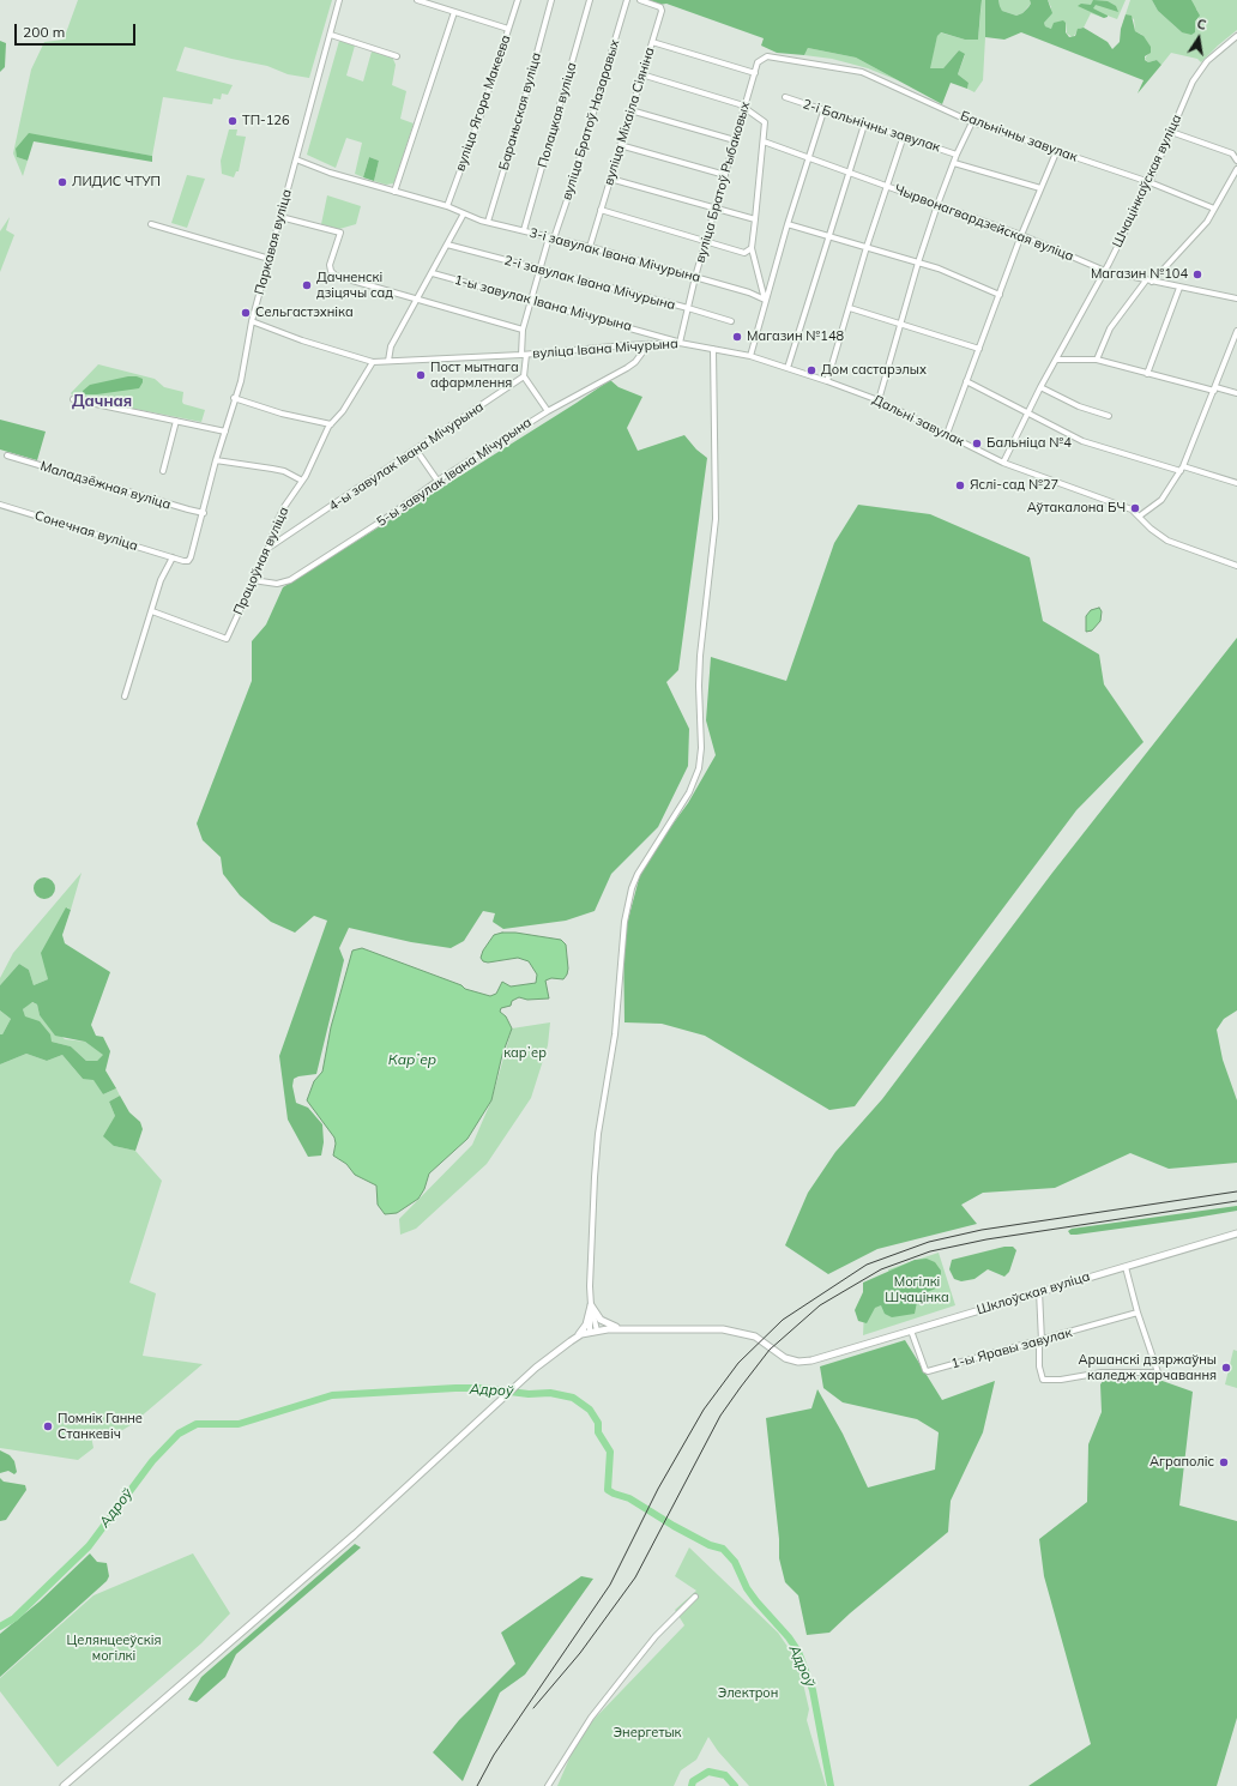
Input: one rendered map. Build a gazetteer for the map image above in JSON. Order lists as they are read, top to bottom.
{
  "streets": {
    "main road": ["Шклоўская вуліца"],
    "street": [
      "вуліца Ягора Макеева",
      "Бараньская вуліца",
      "Полацкая вуліца",
      "вуліца Міхаіла Сіяніна",
      "вуліца Братоў Назаравых",
      "2-і Бальнічны завулак",
      "Бальнічны завулак",
      "Шчацінкаўская вуліца",
      "вуліца Братоў Рыбаковых",
      "Чырвонагвардзейская вуліца",
      "Паркавая вуліца",
      "3-і завулак Івана Мічурына",
      "2-і завулак Івана Мічурына",
      "1-ы завулак Івана Мічурына",
      "вуліца Івана Мічурына",
      "Дальні завулак",
      "4-ы завулак Івана Мічурына",
      "5-ы завулак Івана Мічурына",
      "Маладзёжная вуліца",
      "Сонечная вуліца",
      "Працоўная вуліца",
      "1-ы Яравы завулак"
    ]
  },
  "crossings": [
    ["вуліца Ягора Макеева", "3-і завулак Івана Мічурына"],
    ["Бараньская вуліца", "3-і завулак Івана Мічурына"],
    ["Полацкая вуліца", "3-і завулак Івана Мічурына"],
    ["вуліца Міхаіла Сіяніна", "3-і завулак Івана Мічурына"],
    ["вуліца Братоў Назаравых", "3-і завулак Івана Мічурына"],
    ["вуліца Братоў Назаравых", "2-і завулак Івана Мічурына"],
    ["вуліца Братоў Назаравых", "1-ы завулак Івана Мічурына"],
    ["вуліца Братоў Назаравых", "вуліца Івана Мічурына"],
    ["Бальнічны завулак", "Шчацінкаўская вуліца"],
    ["Бальнічны завулак", "вуліца Братоў Рыбаковых"],
    ["Шчацінкаўская вуліца", "Чырвонагвардзейская вуліца"],
    ["Шчацінкаўская вуліца", "Дальні завулак"],
    ["вуліца Братоў Рыбаковых", "3-і завулак Івана Мічурына"],
    ["вуліца Братоў Рыбаковых", "2-і завулак Івана Мічурына"],
    ["вуліца Братоў Рыбаковых", "1-ы завулак Івана Мічурына"],
    ["вуліца Братоў Рыбаковых", "вуліца Івана Мічурына"],
    ["Паркавая вуліца", "3-і завулак Івана Мічурына"],
    ["Паркавая вуліца", "Маладзёжная вуліца"],
    ["Паркавая вуліца", "Сонечная вуліца"],
    ["1-ы завулак Івана Мічурына", "вуліца Івана Мічурына"],
    ["вуліца Івана Мічурына", "Дальні завулак"],
    ["вуліца Івана Мічурына", "5-ы завулак Івана Мічурына"],
    ["вуліца Івана Мічурына", "Працоўная вуліца"],
    ["4-ы завулак Івана Мічурына", "Працоўная вуліца"],
    ["5-ы завулак Івана Мічурына", "Працоўная вуліца"],
    ["Шклоўская вуліца", "1-ы Яравы завулак"]
  ],
  "districts": ["Дачная"],
  "water": ["Карʼер", "Адроў"],
  "parks": [
    "карʼер",
    "Могілкі Шчацінка",
    "Целянцееўскія могілкі",
    "Электрон",
    "Энергетык"
  ],
  "places": [
    "ТП-126",
    "ЛИДИС ЧТУП",
    "Магазин №104",
    "Дачненскі дзіцячы сад",
    "Сельгастэхніка",
    "Магазин №148",
    "Дом састарэлых",
    "Пост мытнага афармлення",
    "Бальніца №4",
    "Яслі-сад №27",
    "Аўтакалона БЧ",
    "Аршанскі дзяржаўны каледж харчавання",
    "Помнік Ганне Станкевіч",
    "Аграполіс"
  ],
  "scale_bar": "200 m",
  "north": "top"
}
